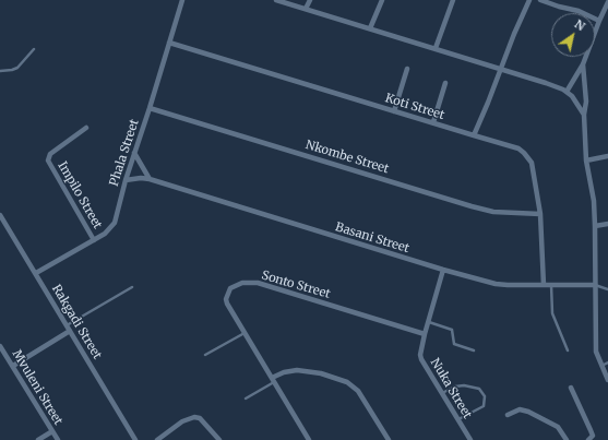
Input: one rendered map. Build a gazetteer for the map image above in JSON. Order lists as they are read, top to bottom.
{
  "streets": {
    "street": [
      "Koti Street",
      "Phala Street",
      "Nkombe Street",
      "Impilo Street",
      "Basani Street",
      "Sonto Street",
      "Rakgadi Street",
      "Mvuleni Street",
      "Nuka Street"
    ]
  },
  "crossings": [
    ["Koti Street", "Phala Street"],
    ["Koti Street", "Nkombe Street"],
    ["Koti Street", "Basani Street"],
    ["Phala Street", "Nkombe Street"],
    ["Phala Street", "Impilo Street"],
    ["Phala Street", "Basani Street"],
    ["Phala Street", "Rakgadi Street"],
    ["Basani Street", "Nuka Street"],
    ["Sonto Street", "Nuka Street"]
  ],
  "north": "top right"
}
